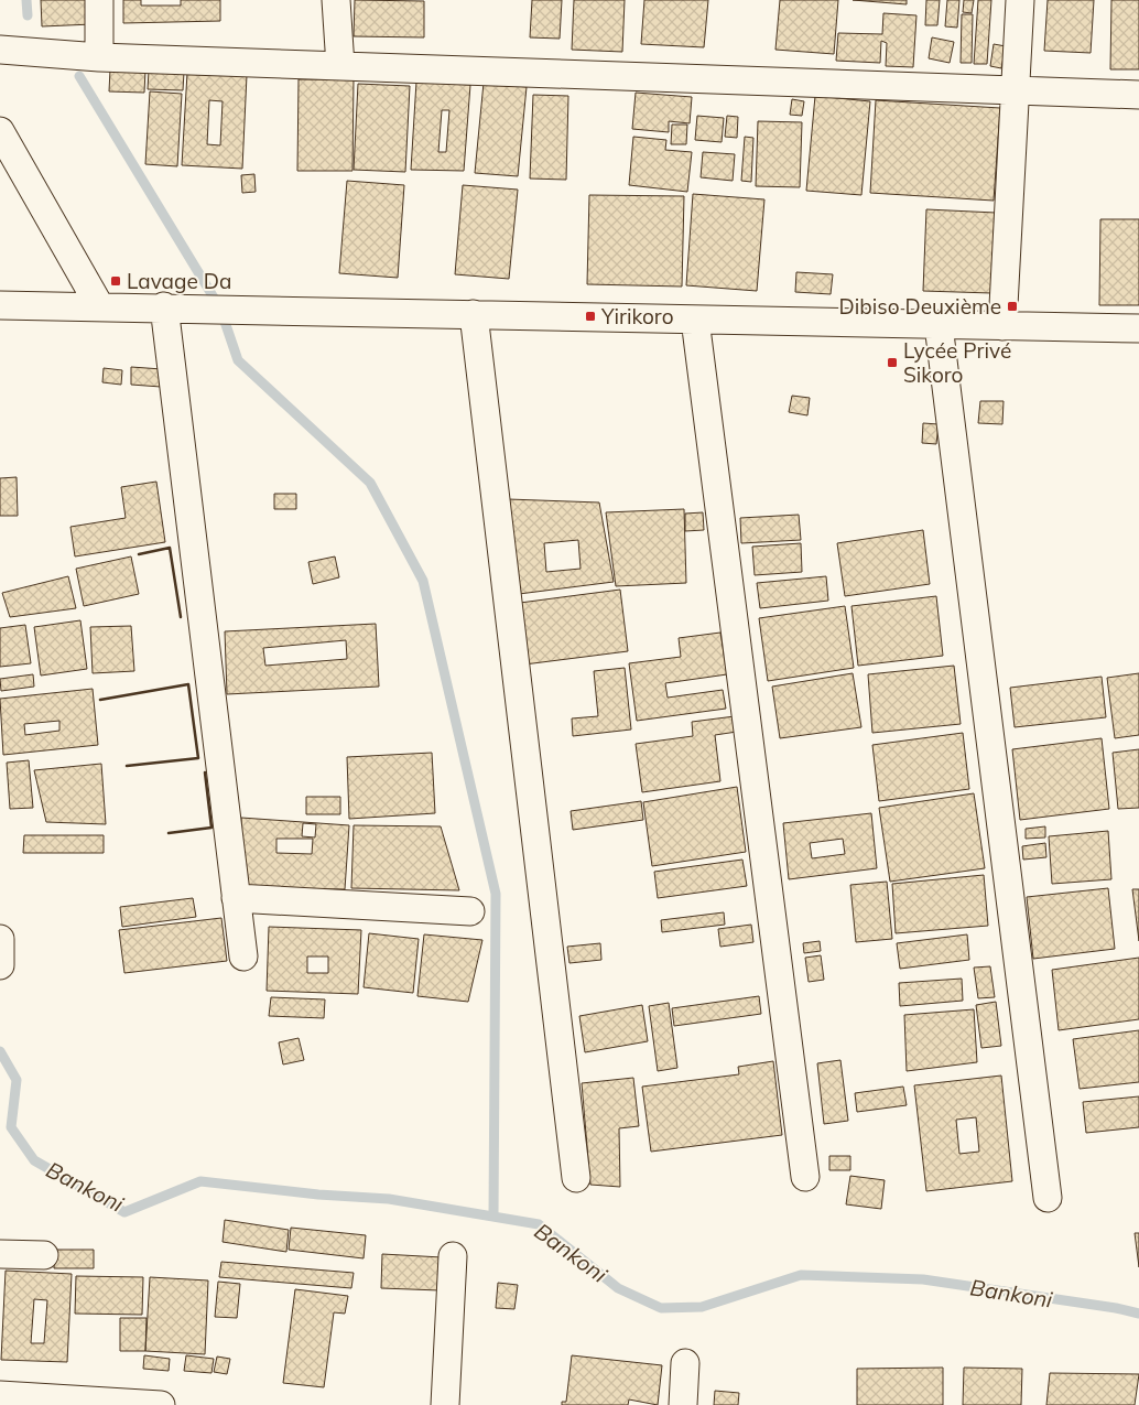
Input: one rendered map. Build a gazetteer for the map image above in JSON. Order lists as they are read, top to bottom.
{
  "water": ["Bankoni"],
  "places": {
    "transit": [
      "Lavage Da",
      "Dibiso Deuxième",
      "Yirikoro",
      "Lycée Privé Sikoro"
    ]
  }
}
